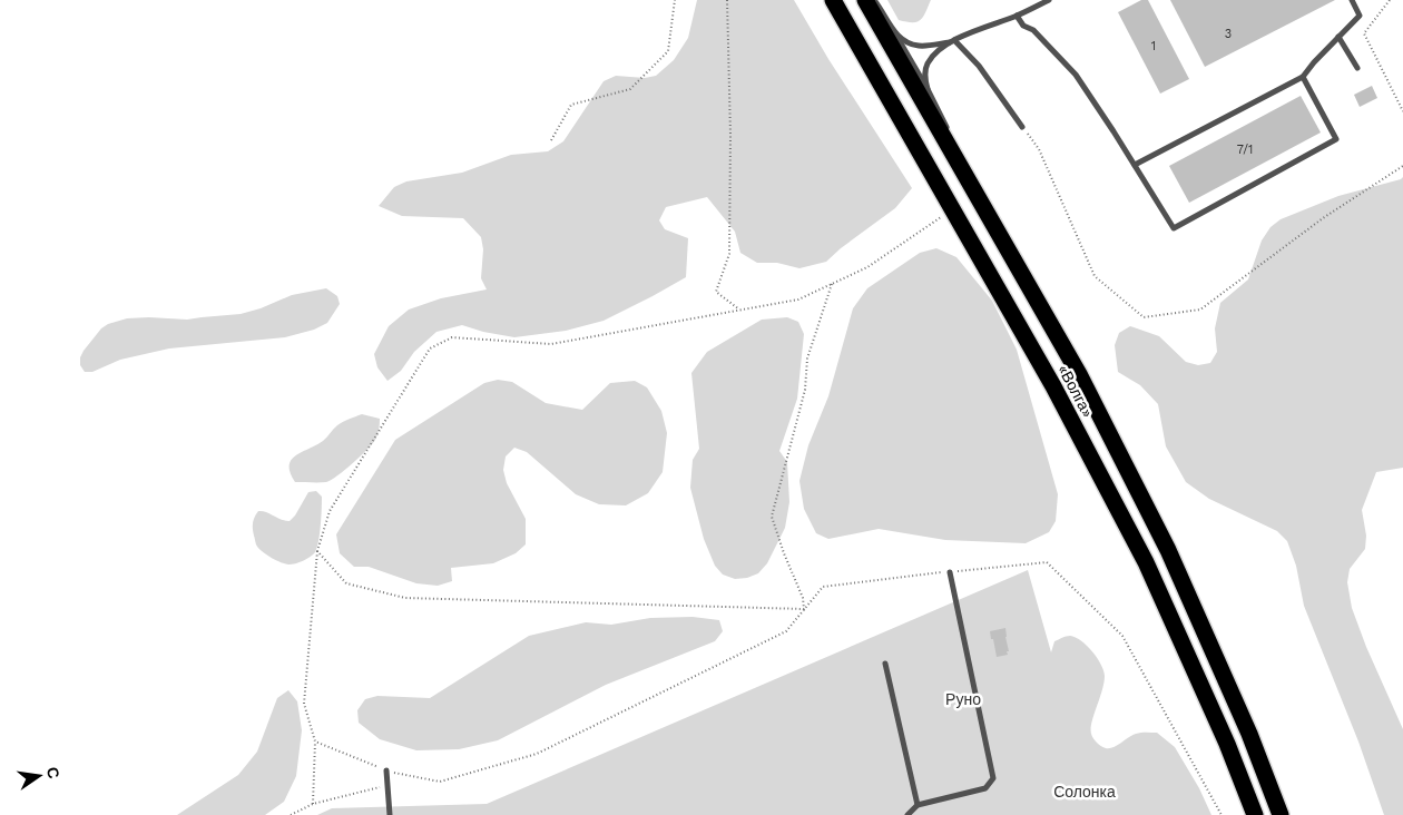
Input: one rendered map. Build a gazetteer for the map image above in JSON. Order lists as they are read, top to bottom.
{
  "streets": {
    "highway": ["«Волга»"]
  },
  "parks": ["Руно", "Солонка"],
  "house_numbers": ["3", "1", "7/1"],
  "north": "right"
}
